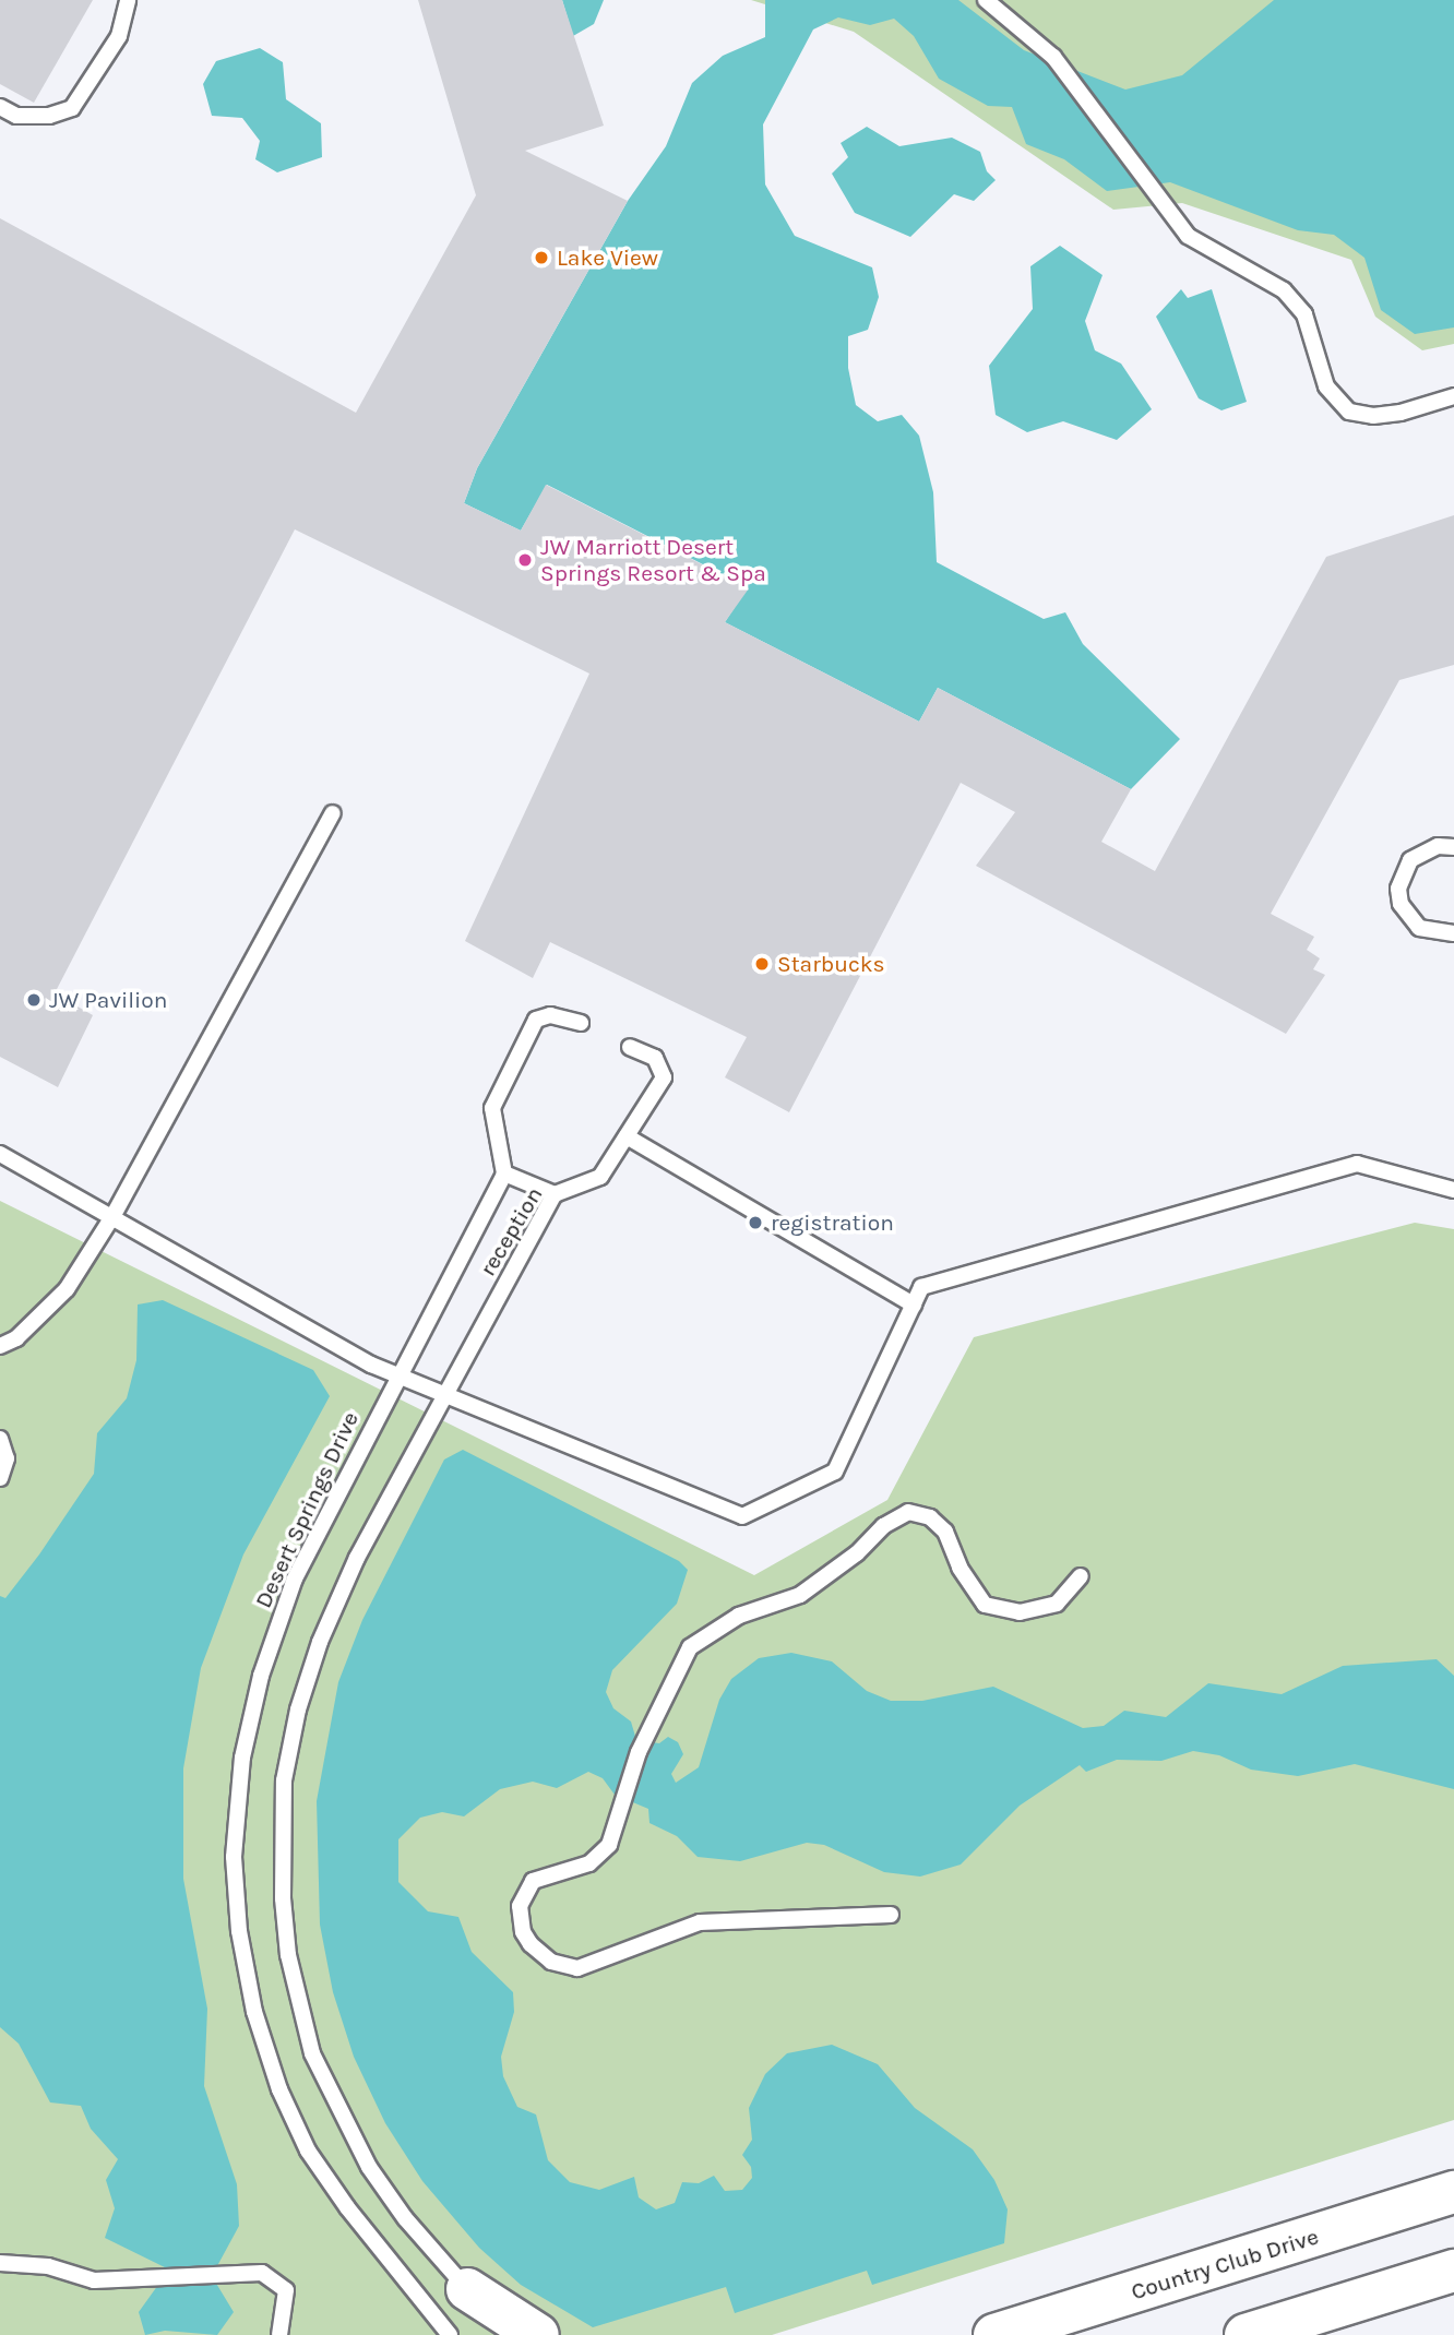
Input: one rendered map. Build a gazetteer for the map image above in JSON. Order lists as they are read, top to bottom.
{
  "streets": {
    "main road": ["Country Club Drive"],
    "lane": ["reception", "Desert Springs Drive"]
  },
  "crossings": [
    ["reception", "Desert Springs Drive"]
  ],
  "places": [
    "Lake View",
    "JW Marriott Desert Springs Resort & Spa",
    "Starbucks",
    "JW Pavilion",
    "registration"
  ]
}
